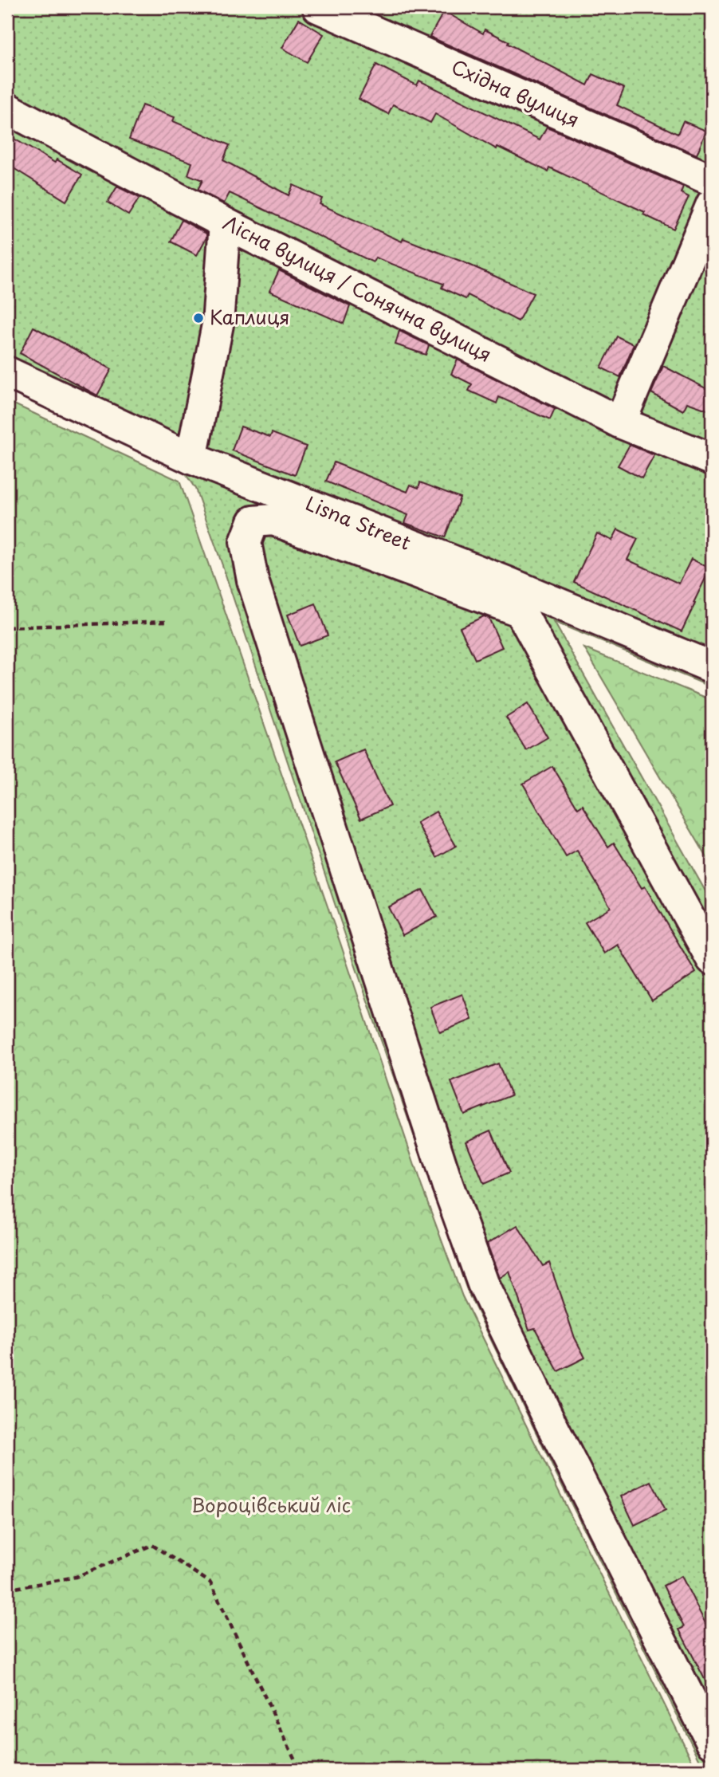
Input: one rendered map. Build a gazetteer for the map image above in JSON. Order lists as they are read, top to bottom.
{
  "streets": {
    "street": ["Східна вулиця", "Лісна вулиця / Сонячна вулиця", "Lisna Street"]
  },
  "parks": ["Вороцівський ліс"],
  "places": ["Каплиця"]
}
